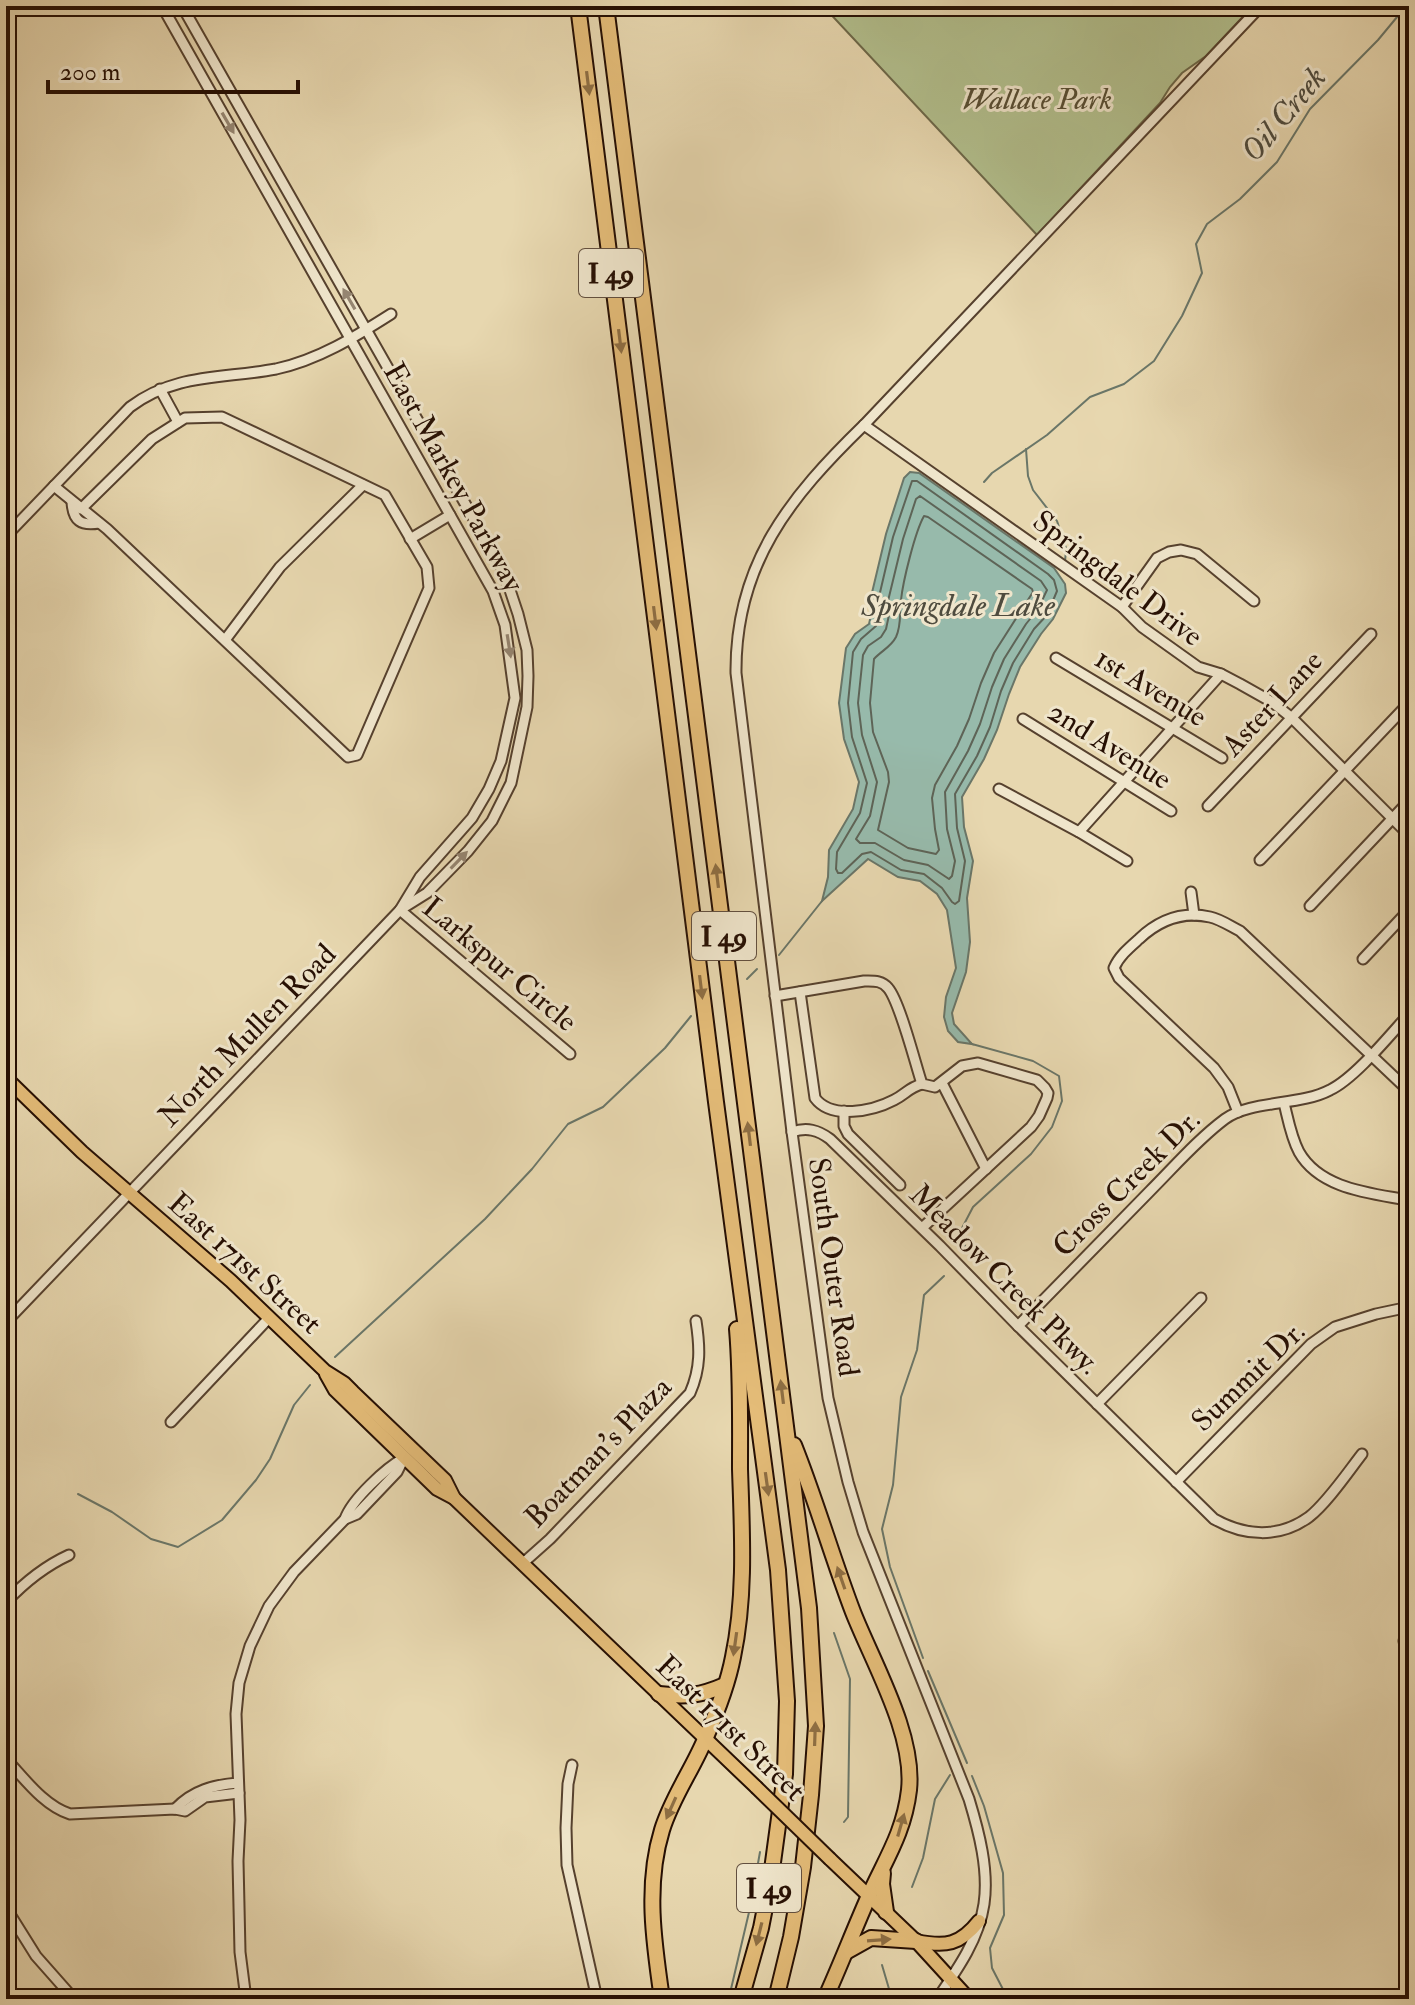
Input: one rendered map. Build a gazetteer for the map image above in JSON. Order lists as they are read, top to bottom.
{
  "streets": {
    "highway": ["I 49"],
    "main road": ["East 171st Street"],
    "street": [
      "East Markey Parkway",
      "Springdale Drive",
      "1st Avenue",
      "Aster Lane",
      "2nd Avenue",
      "Larkspur Circle",
      "North Mullen Road",
      "Cross Creek Dr.",
      "South Outer Road",
      "Meadow Creek Pkwy.",
      "Summit Dr.",
      "Boatman's Plaza"
    ]
  },
  "crossings": [
    ["East Markey Parkway", "Larkspur Circle"],
    ["East Markey Parkway", "North Mullen Road"],
    ["Springdale Drive", "Aster Lane"],
    ["Springdale Drive", "South Outer Road"],
    ["Larkspur Circle", "North Mullen Road"],
    ["North Mullen Road", "East 171st Street"],
    ["Cross Creek Dr.", "Meadow Creek Pkwy."],
    ["East 171st Street", "South Outer Road"],
    ["East 171st Street", "Boatman's Plaza"],
    ["South Outer Road", "Meadow Creek Pkwy."],
    ["Meadow Creek Pkwy.", "Summit Dr."]
  ],
  "water": ["Oil Creek", "Springdale Lake"],
  "parks": ["Wallace Park"],
  "scale_bar": "200 m"
}
